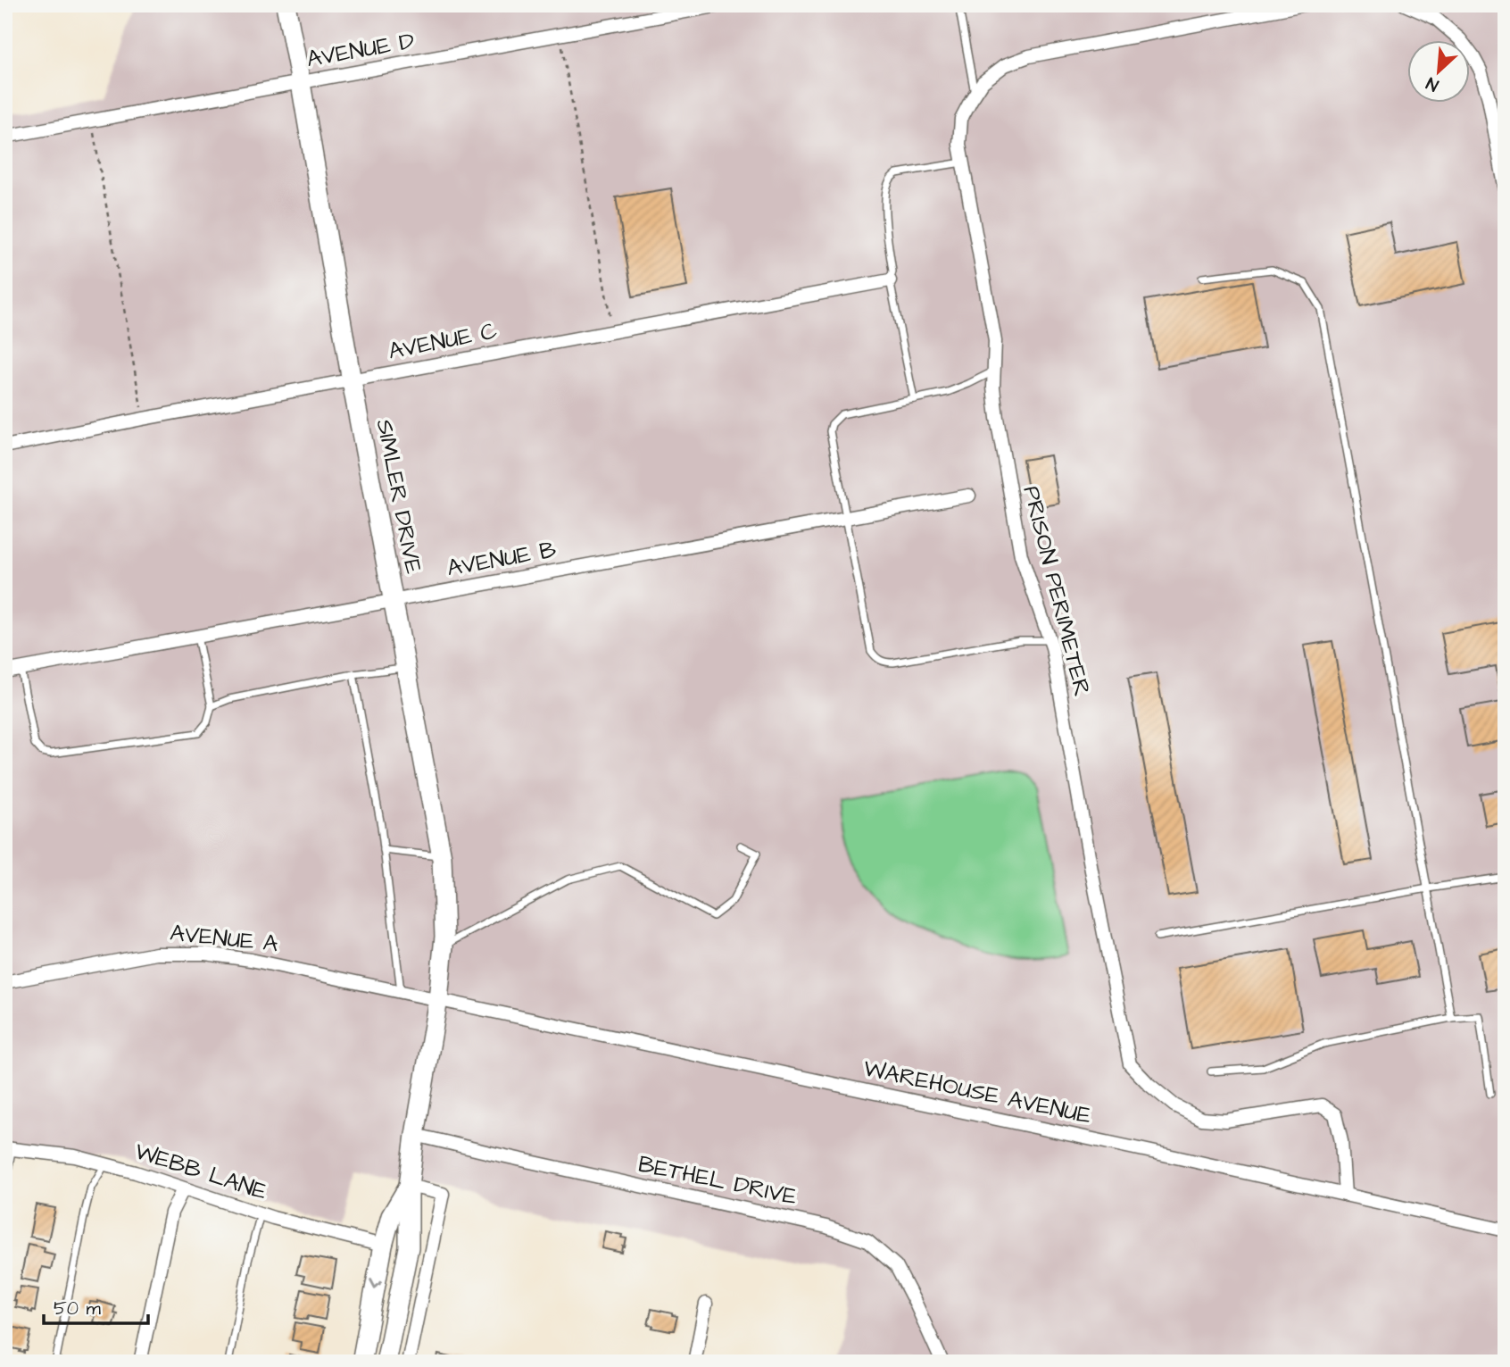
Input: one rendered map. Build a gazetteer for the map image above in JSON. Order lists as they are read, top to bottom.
{
  "streets": {
    "street": [
      "AVENUE D",
      "AVENUE C",
      "SIMLER DRIVE",
      "AVENUE B",
      "PRISON PERIMETER",
      "AVENUE A",
      "WAREHOUSE AVENUE",
      "WEBB LANE",
      "BETHEL DRIVE"
    ]
  },
  "crossings": [
    ["AVENUE D", "SIMLER DRIVE"],
    ["AVENUE C", "SIMLER DRIVE"],
    ["SIMLER DRIVE", "AVENUE B"],
    ["SIMLER DRIVE", "AVENUE A"],
    ["SIMLER DRIVE", "WAREHOUSE AVENUE"],
    ["SIMLER DRIVE", "BETHEL DRIVE"],
    ["PRISON PERIMETER", "WAREHOUSE AVENUE"],
    ["AVENUE A", "WAREHOUSE AVENUE"]
  ],
  "scale_bar": "50 m",
  "north": "bottom left"
}
